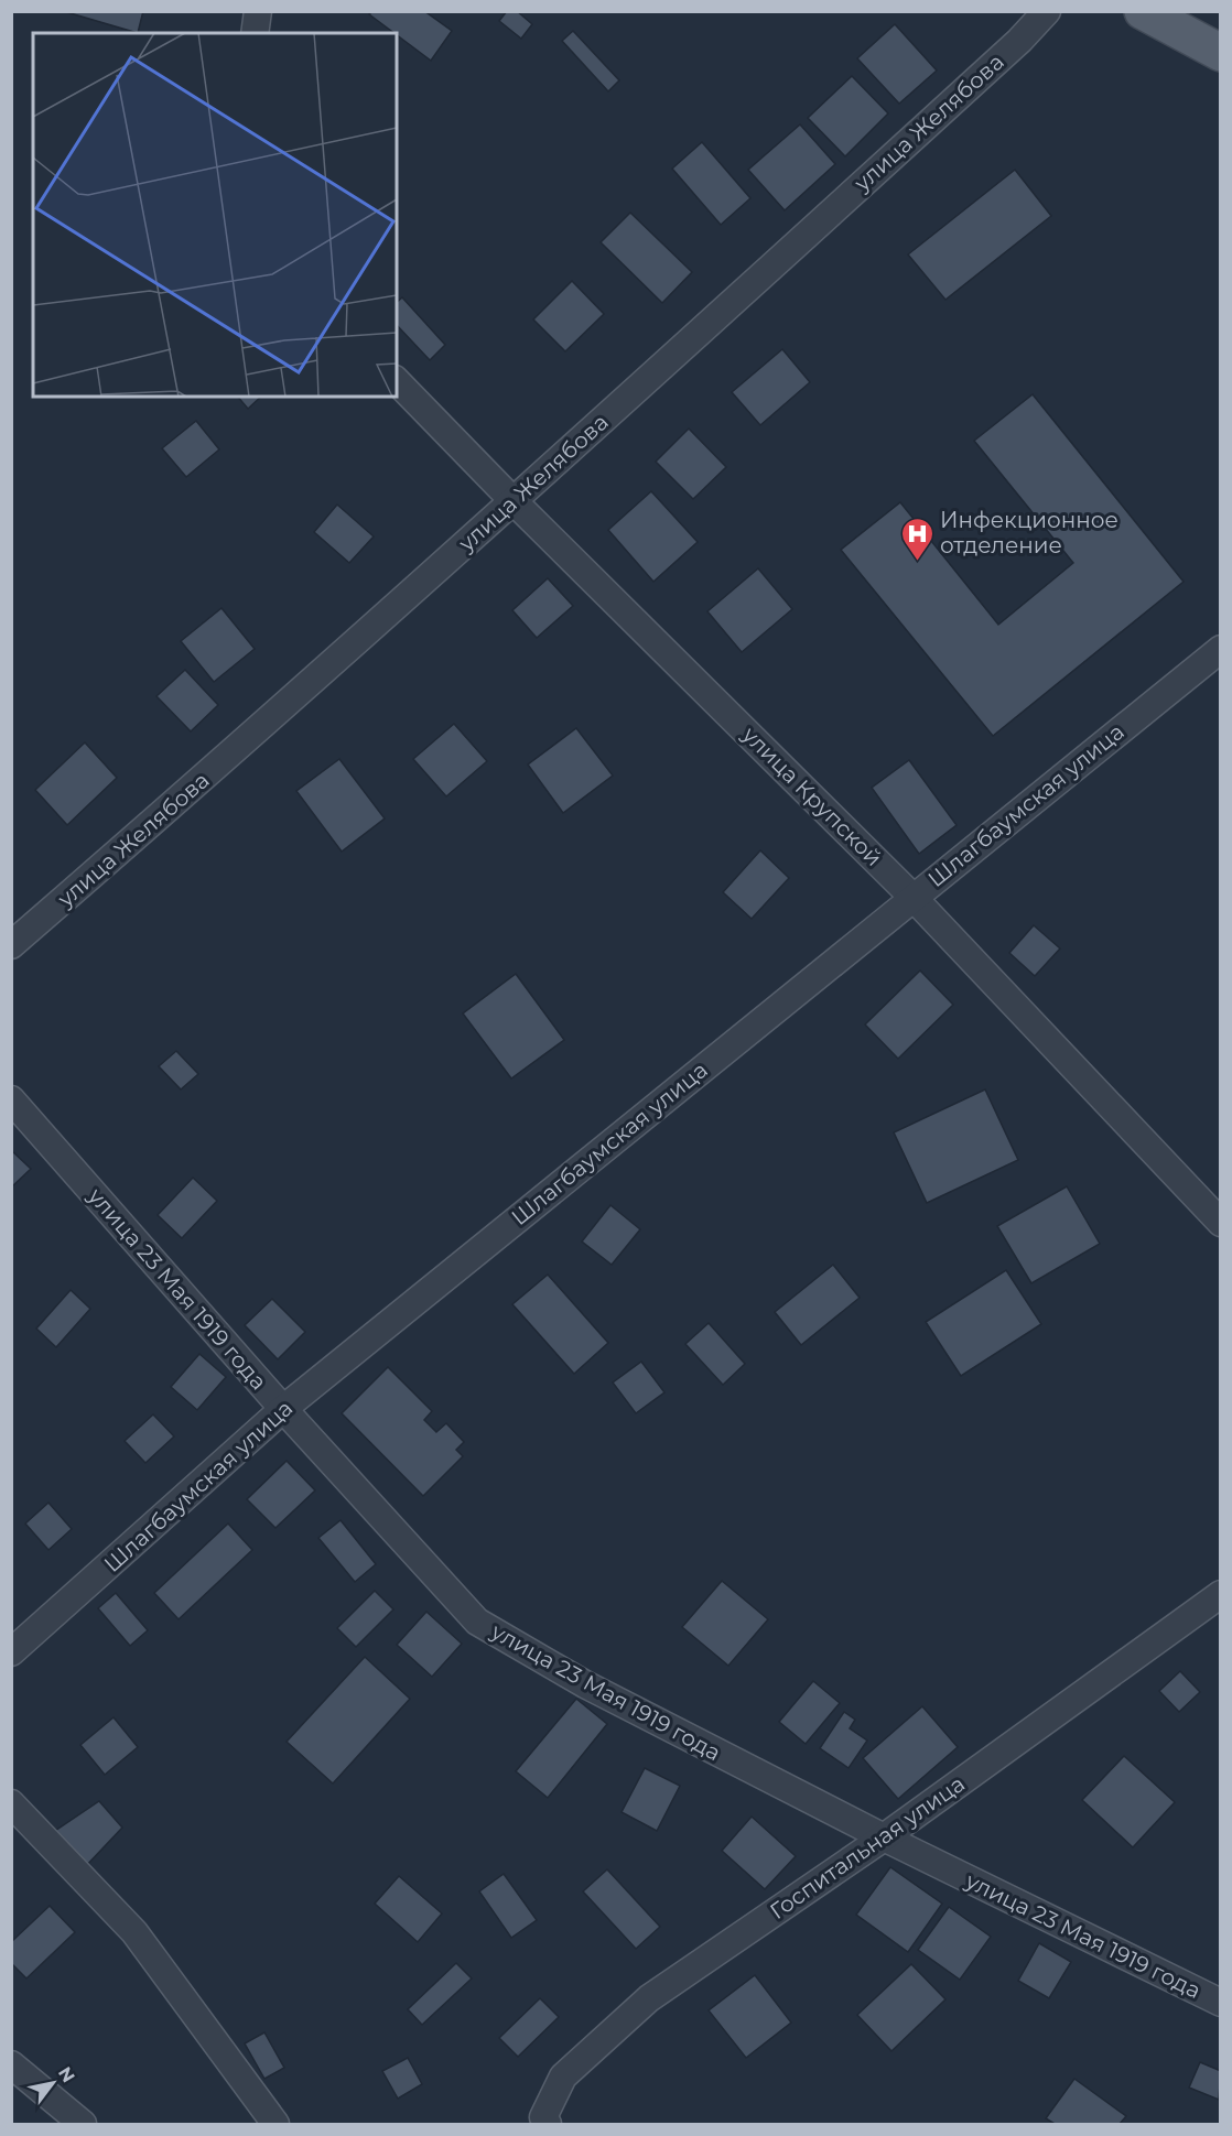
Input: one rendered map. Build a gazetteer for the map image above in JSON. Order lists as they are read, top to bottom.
{
  "streets": {
    "street": [
      "улица Желябова",
      "улица Крупской",
      "Шлагбаумская улица",
      "улица 23 Мая 1919 года",
      "Госпитальная улица"
    ]
  },
  "crossings": [
    ["улица Желябова", "улица Крупской"],
    ["улица Крупской", "Шлагбаумская улица"],
    ["Шлагбаумская улица", "улица 23 Мая 1919 года"],
    ["улица 23 Мая 1919 года", "Госпитальная улица"]
  ],
  "places": {
    "hospital": ["Инфекционное отделение"]
  },
  "north": "top right"
}
